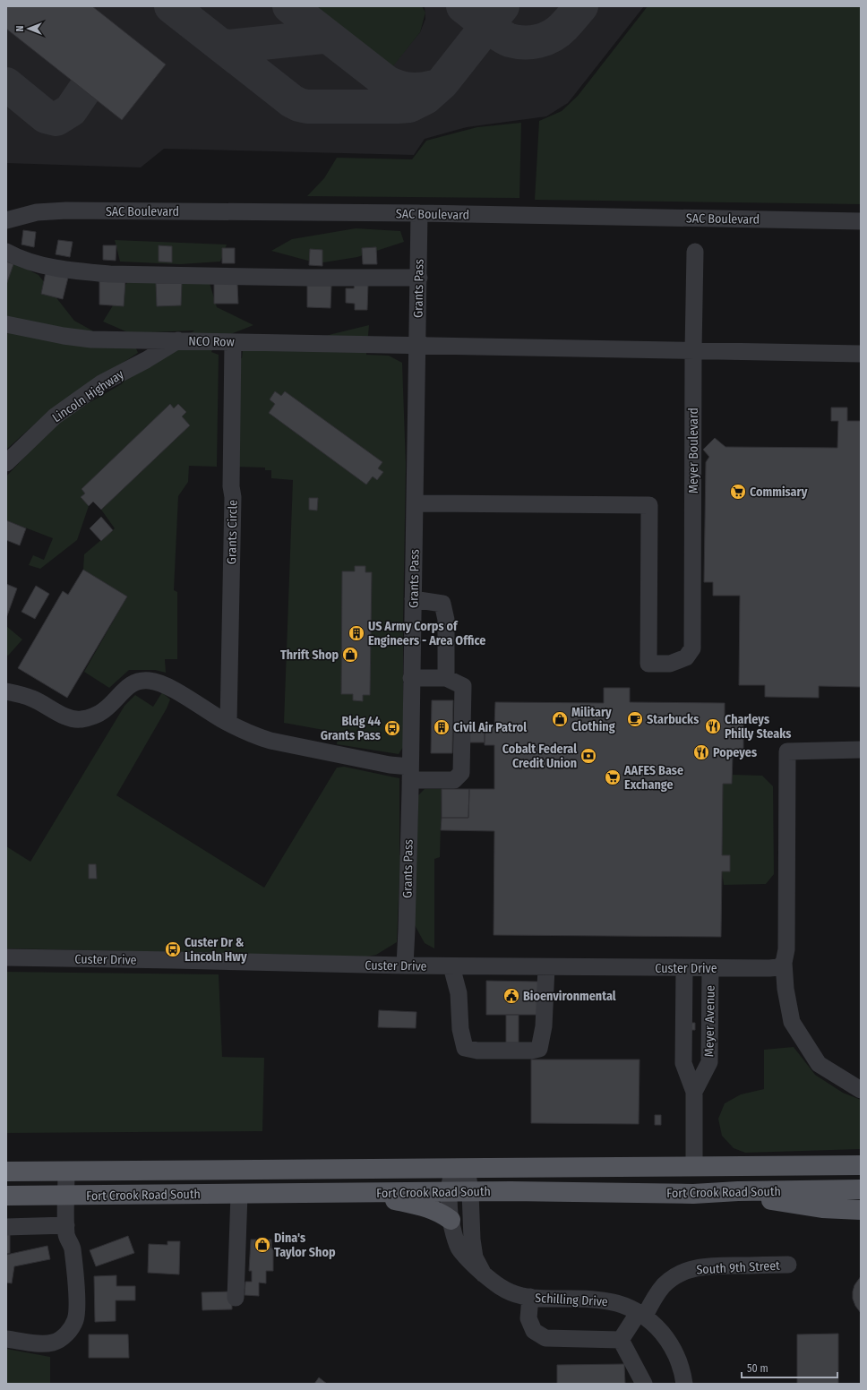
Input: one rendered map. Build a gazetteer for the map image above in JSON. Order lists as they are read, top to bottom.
{
  "streets": {
    "main road": ["Fort Crook Road South"],
    "street": [
      "SAC Boulevard",
      "Grants Pass",
      "NCO Row",
      "Lincoln Highway",
      "Meyer Boulevard",
      "Grants Circle",
      "Custer Drive",
      "Meyer Avenue",
      "South 9th Street",
      "Schilling Drive"
    ]
  },
  "crossings": [
    ["SAC Boulevard", "Grants Pass"],
    ["Grants Pass", "NCO Row"],
    ["Grants Pass", "Meyer Boulevard"],
    ["Grants Pass", "Custer Drive"],
    ["NCO Row", "Lincoln Highway"],
    ["NCO Row", "Meyer Boulevard"],
    ["NCO Row", "Grants Circle"],
    ["Custer Drive", "Meyer Avenue"],
    ["Meyer Avenue", "Fort Crook Road South"],
    ["Fort Crook Road South", "Schilling Drive"],
    ["South 9th Street", "Schilling Drive"]
  ],
  "places": {
    "supermarket": ["Commisary", "AAFES Base Exchange"],
    "building": ["US Army Corps of Engineers - Area Office", "Civil Air Patrol"],
    "shop": ["Thrift Shop", "Military Clothing", "Dina's Taylor Shop"],
    "cafe": ["Starbucks"],
    "restaurant": ["Charleys Philly Steaks", "Popeyes"],
    "bus stop": ["Bldg 44 Grants Pass", "Custer Dr & Lincoln Hwy"],
    "bank": ["Cobalt Federal Credit Union"],
    "public building": ["Bioenvironmental"]
  },
  "scale_bar": "50 m",
  "north": "left"
}
